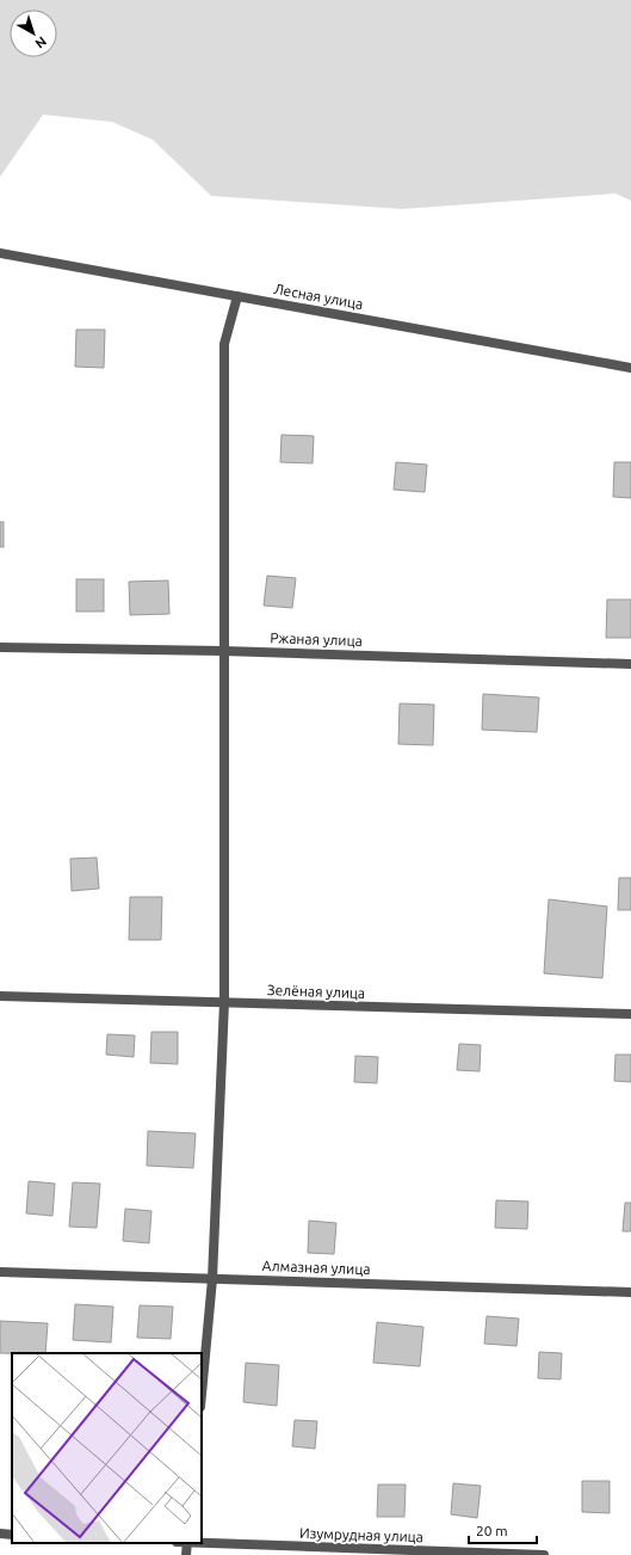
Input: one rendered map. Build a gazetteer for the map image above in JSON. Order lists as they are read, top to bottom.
{
  "streets": {
    "street": [
      "Лесная улица",
      "Ржаная улица",
      "Зелёная улица",
      "Алмазная улица",
      "Изумрудная улица"
    ]
  },
  "scale_bar": "20 m",
  "north": "bottom right"
}
